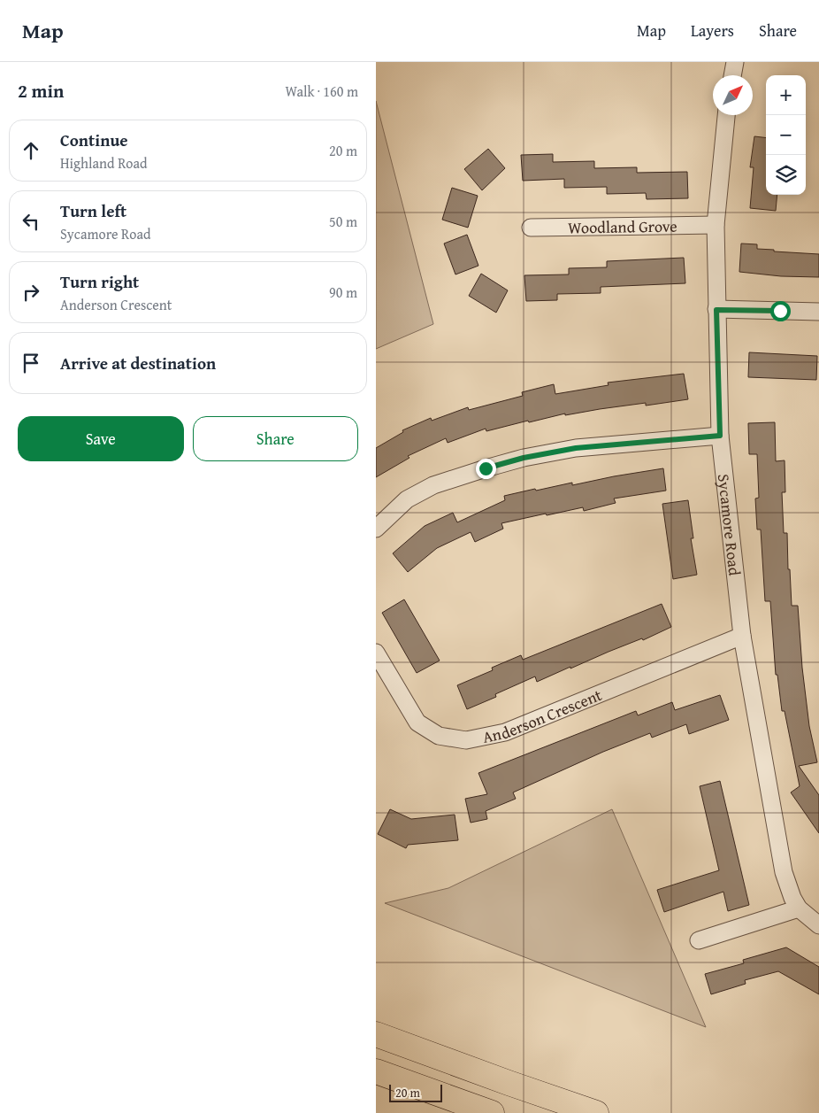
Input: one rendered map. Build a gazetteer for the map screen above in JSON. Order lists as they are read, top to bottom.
{
  "streets": {
    "street": ["Woodland Grove", "Sycamore Road", "Anderson Crescent"]
  },
  "crossings": [
    ["Woodland Grove", "Sycamore Road"],
    ["Sycamore Road", "Anderson Crescent"]
  ],
  "scale_bar": "20 m",
  "north": "top right",
  "page": {
    "header": "Map",
    "nav": ["Map", "Layers", "Share"],
    "heading": ["2 min", "Walk · 160 m"],
    "map_buttons": ["+", "−"],
    "list": [
      ["Continue", "Highland Road", "20 m"],
      ["Turn left", "Sycamore Road", "50 m"],
      ["Turn right", "Anderson Crescent", "90 m"],
      "Arrive at destination"
    ],
    "buttons": ["Save", "Share"],
    "scale": "20 m"
  }
}
